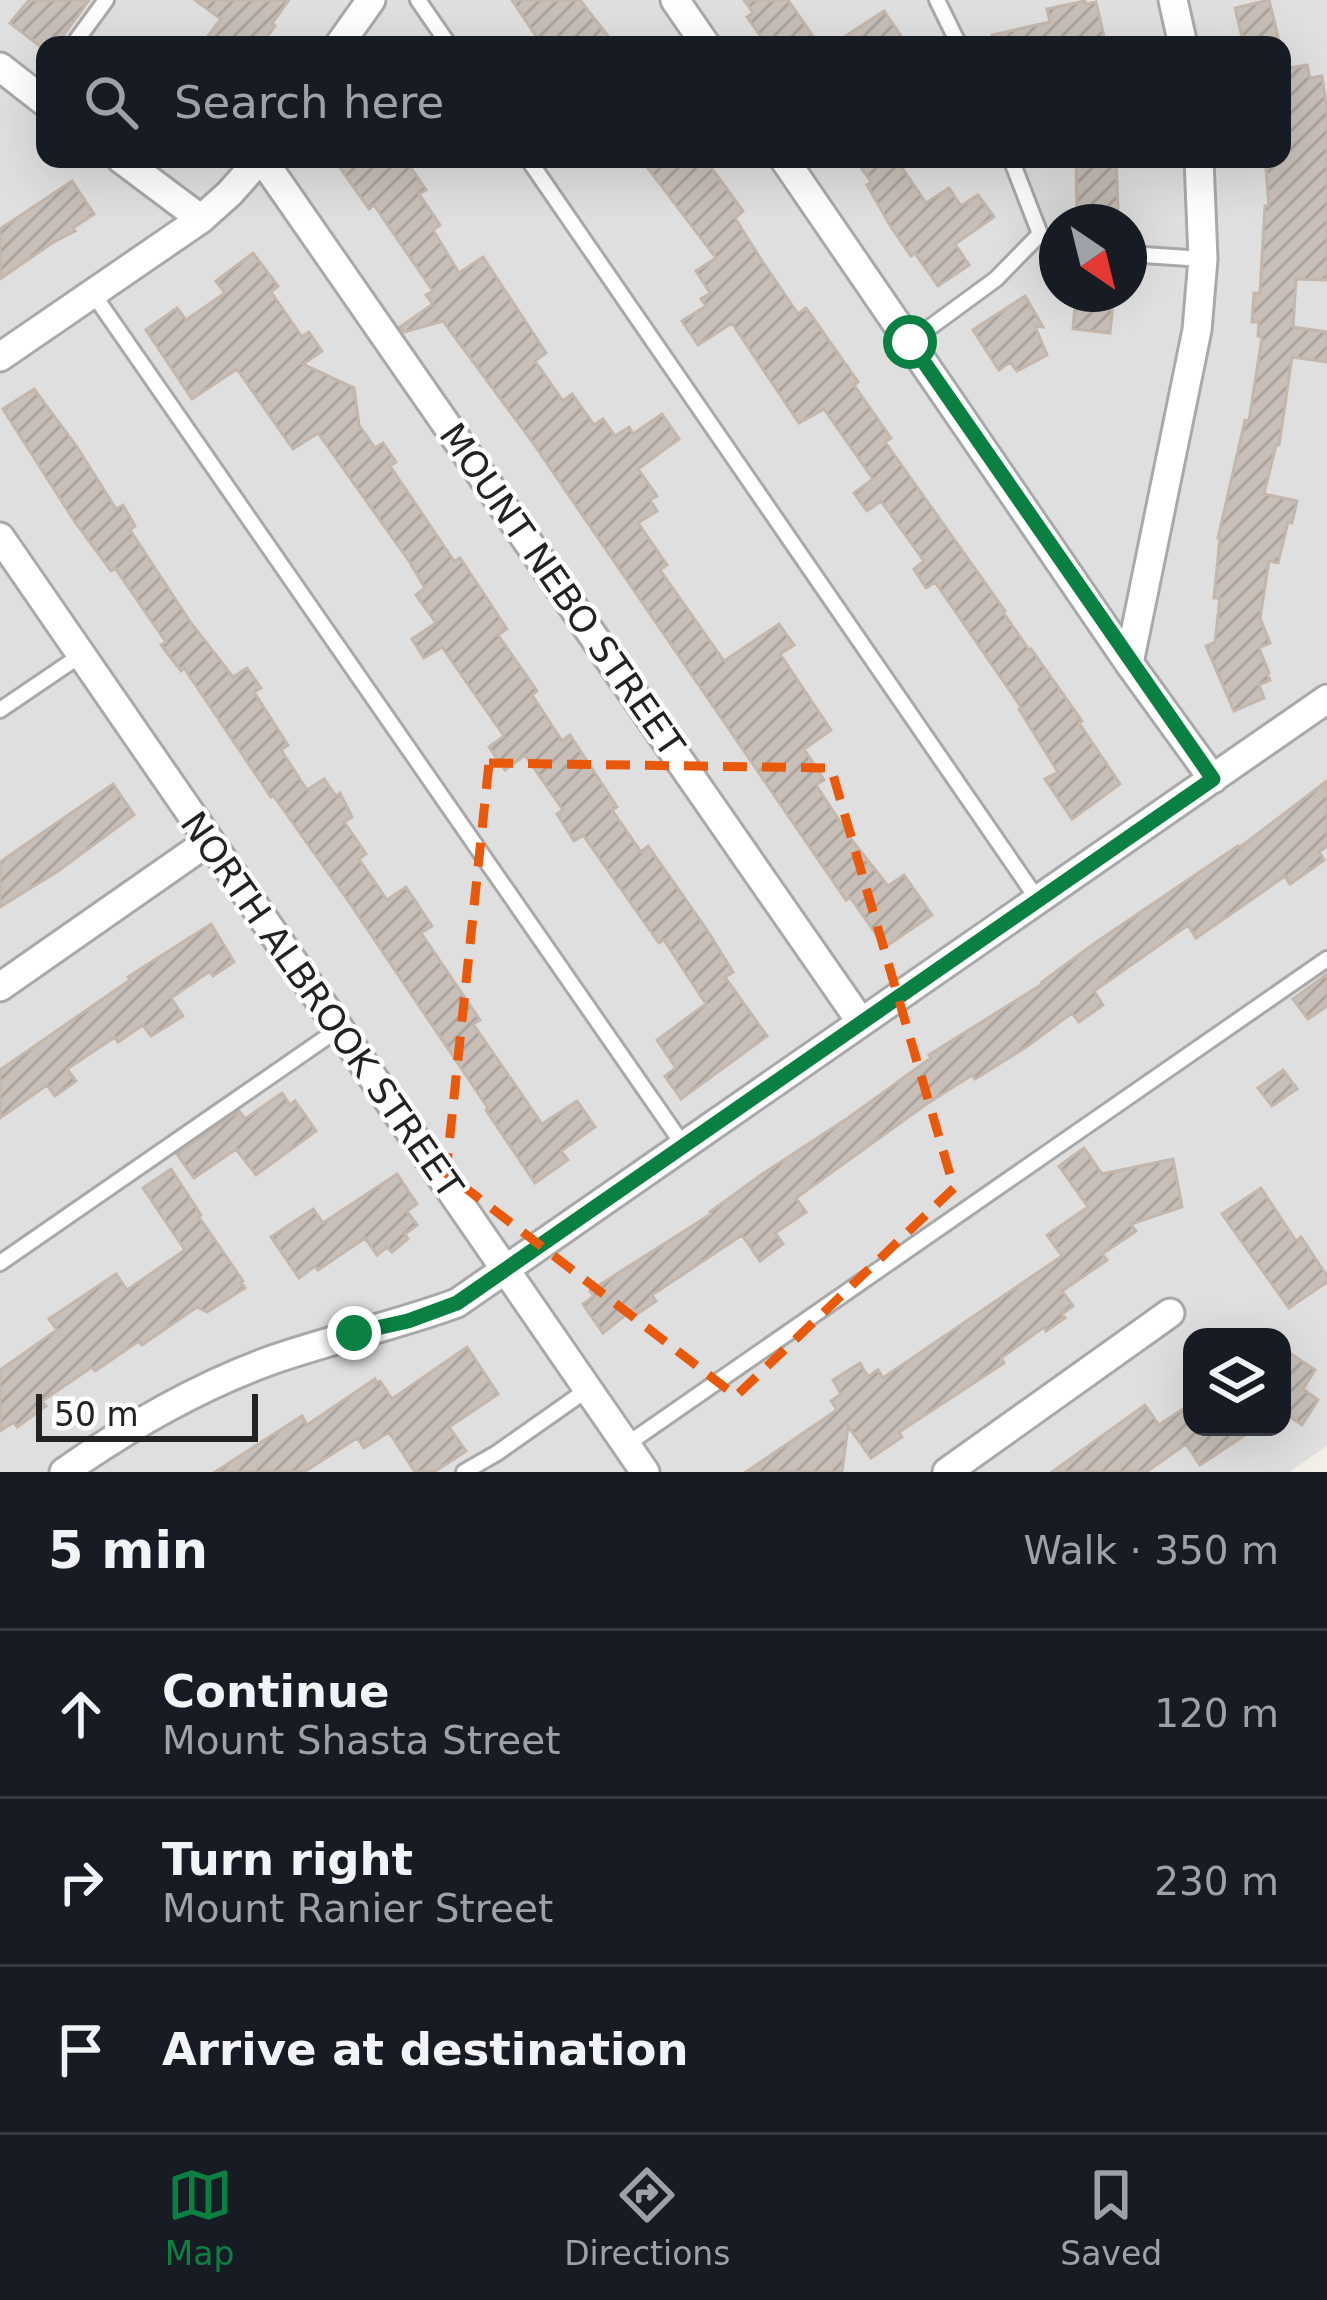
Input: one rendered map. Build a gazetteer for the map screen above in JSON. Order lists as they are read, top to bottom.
{
  "streets": {
    "street": ["MOUNT NEBO STREET", "NORTH ALBROOK STREET"]
  },
  "scale_bar": "50 m",
  "north": "bottom right",
  "page": {
    "search": "Search here",
    "scale": "50 m",
    "heading": ["5 min", "Walk · 350 m"],
    "list": [
      ["Continue", "Mount Shasta Street", "120 m"],
      ["Turn right", "Mount Ranier Street", "230 m"],
      "Arrive at destination"
    ],
    "nav": ["Map", "Directions", "Saved"]
  }
}
